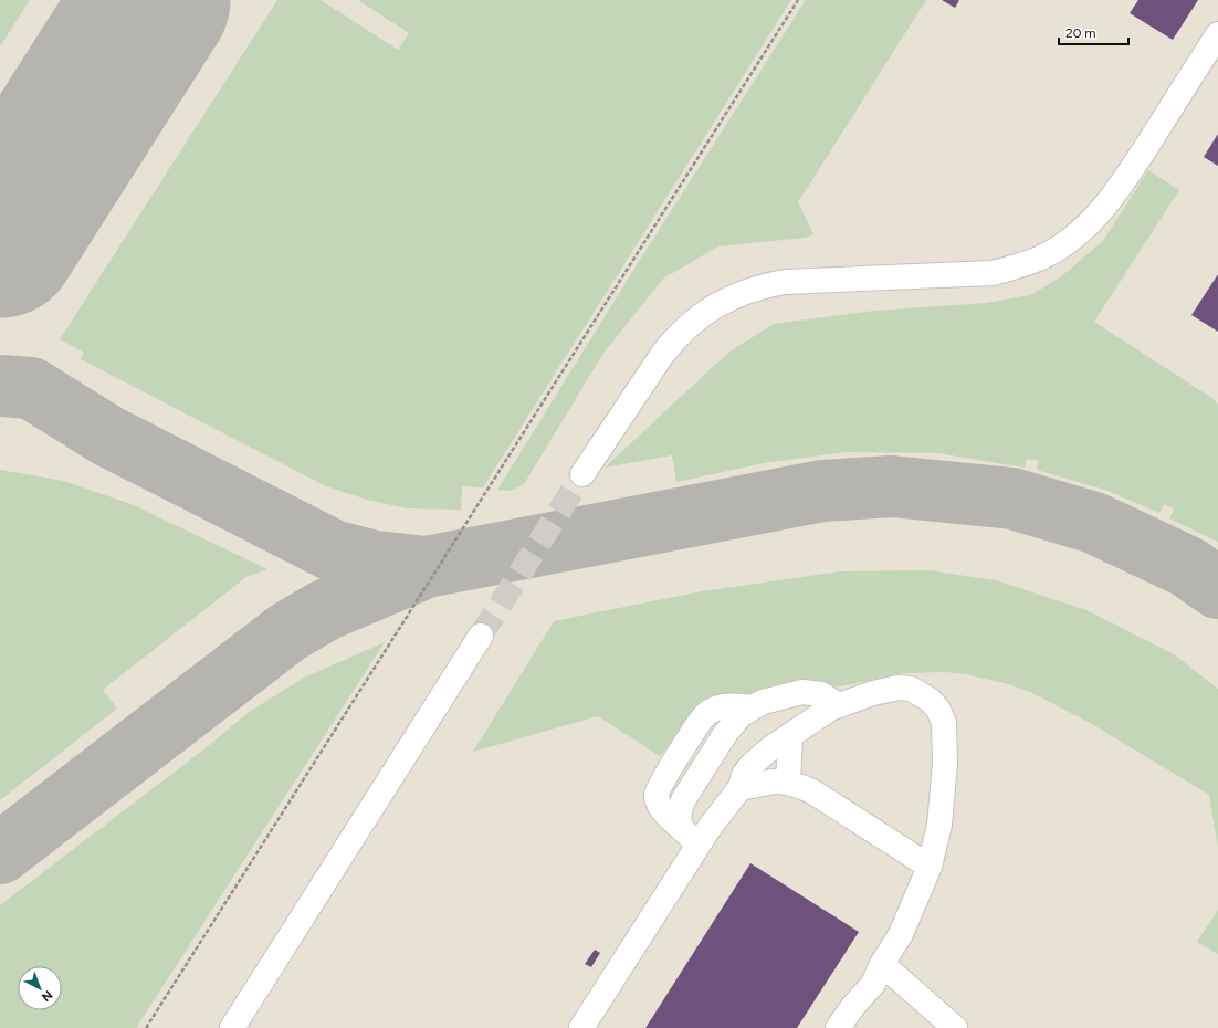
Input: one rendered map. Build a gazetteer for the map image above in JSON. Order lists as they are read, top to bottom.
{
  "scale_bar": "20 m",
  "north": "bottom right"
}
